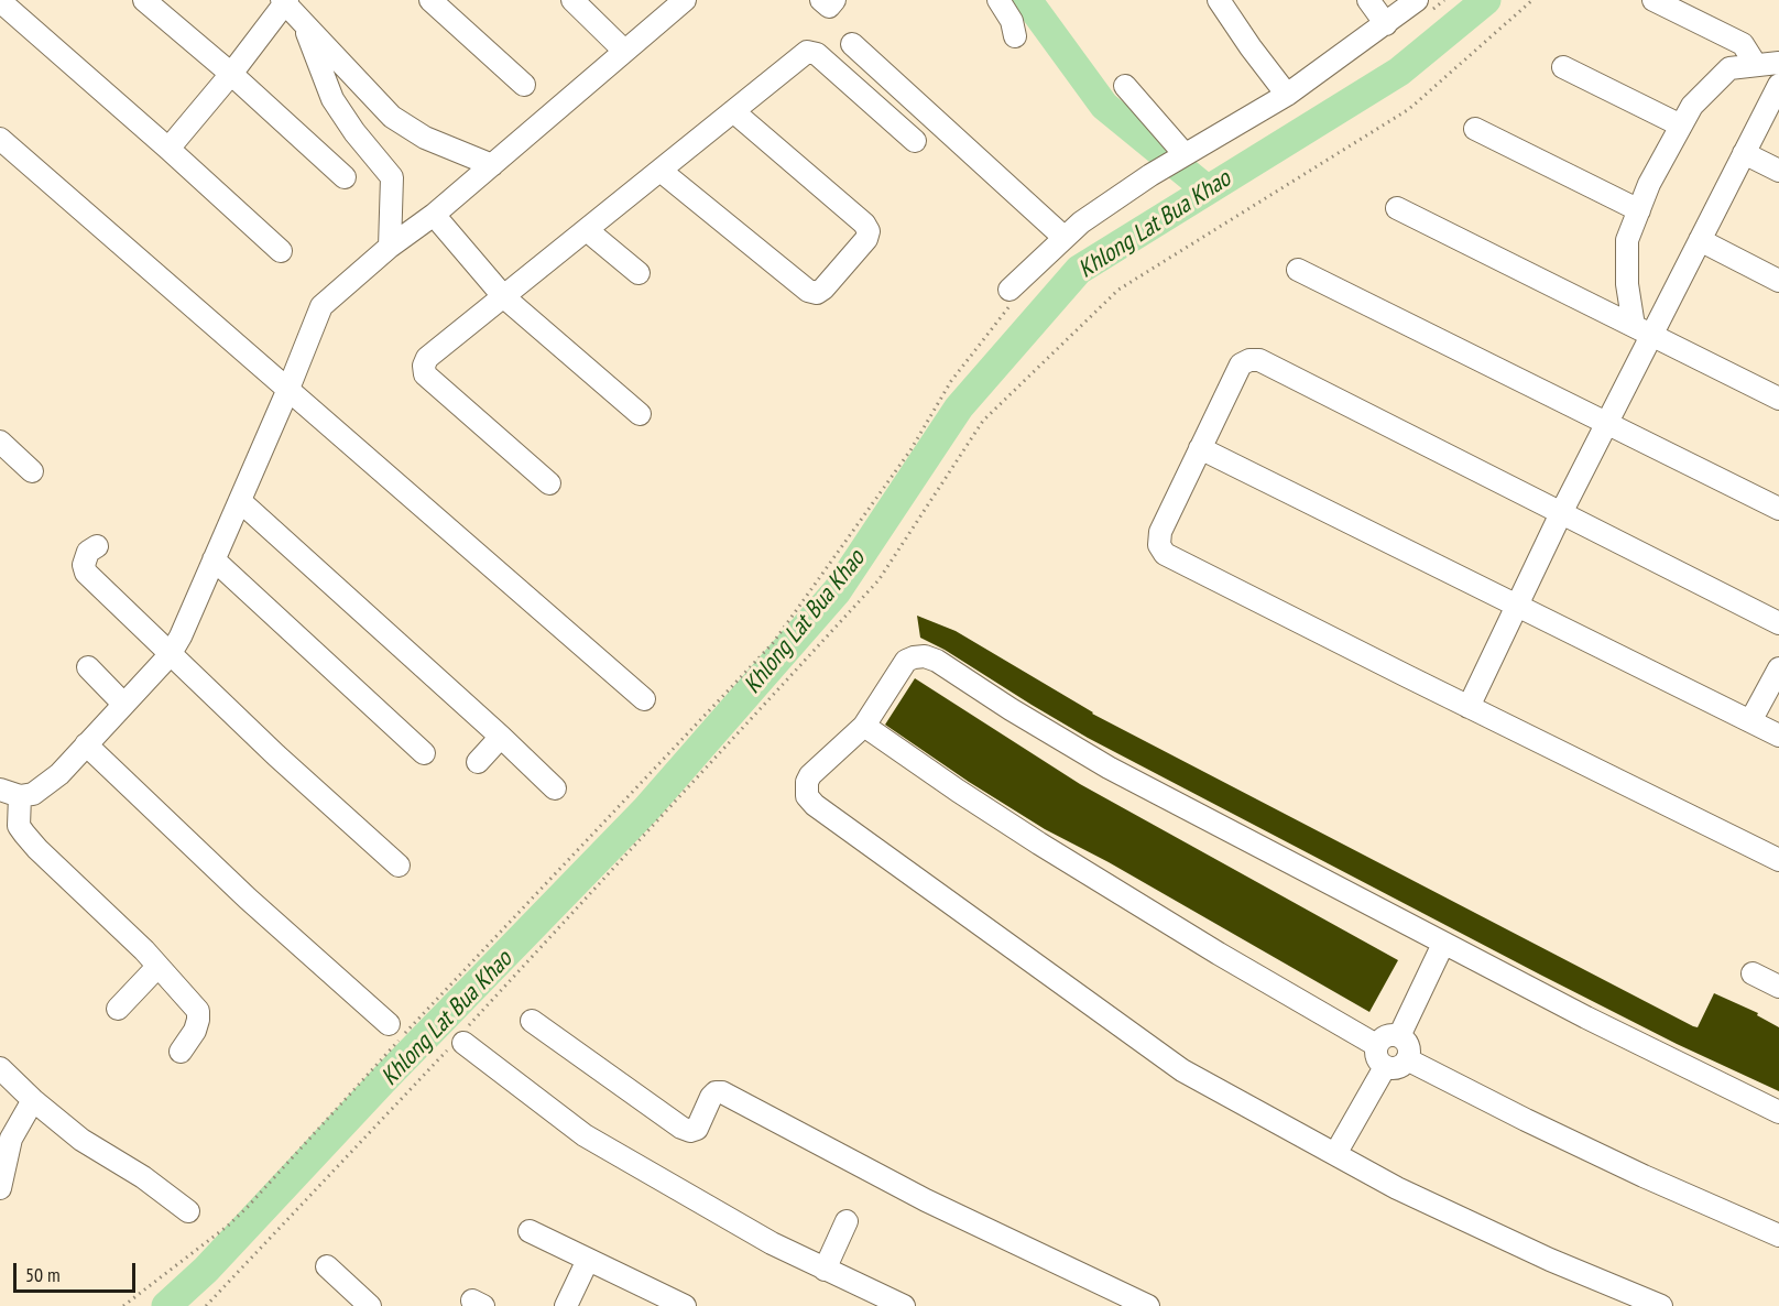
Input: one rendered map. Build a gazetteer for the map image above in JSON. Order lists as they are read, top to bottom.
{
  "water": ["Khlong Lat Bua Khao"],
  "scale_bar": "50 m"
}
